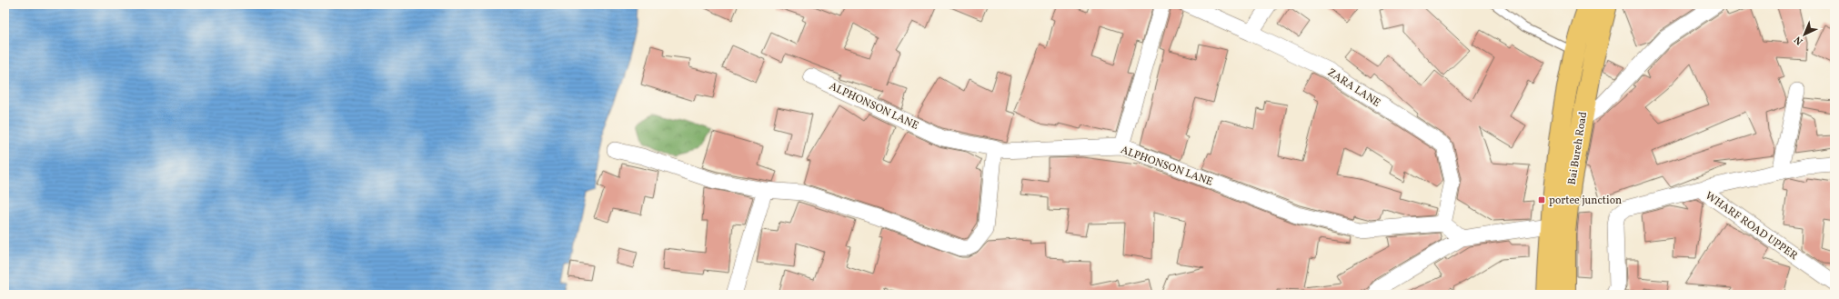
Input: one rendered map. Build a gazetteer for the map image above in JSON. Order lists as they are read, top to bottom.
{
  "streets": {
    "highway": ["Bai Bureh Road"],
    "street": ["ZARA LANE", "ALPHONSON LANE", "WHARF ROAD UPPER"]
  },
  "crossings": [
    ["ZARA LANE", "ALPHONSON LANE"]
  ],
  "places": {
    "transit": ["portee junction"]
  },
  "north": "bottom left"
}
